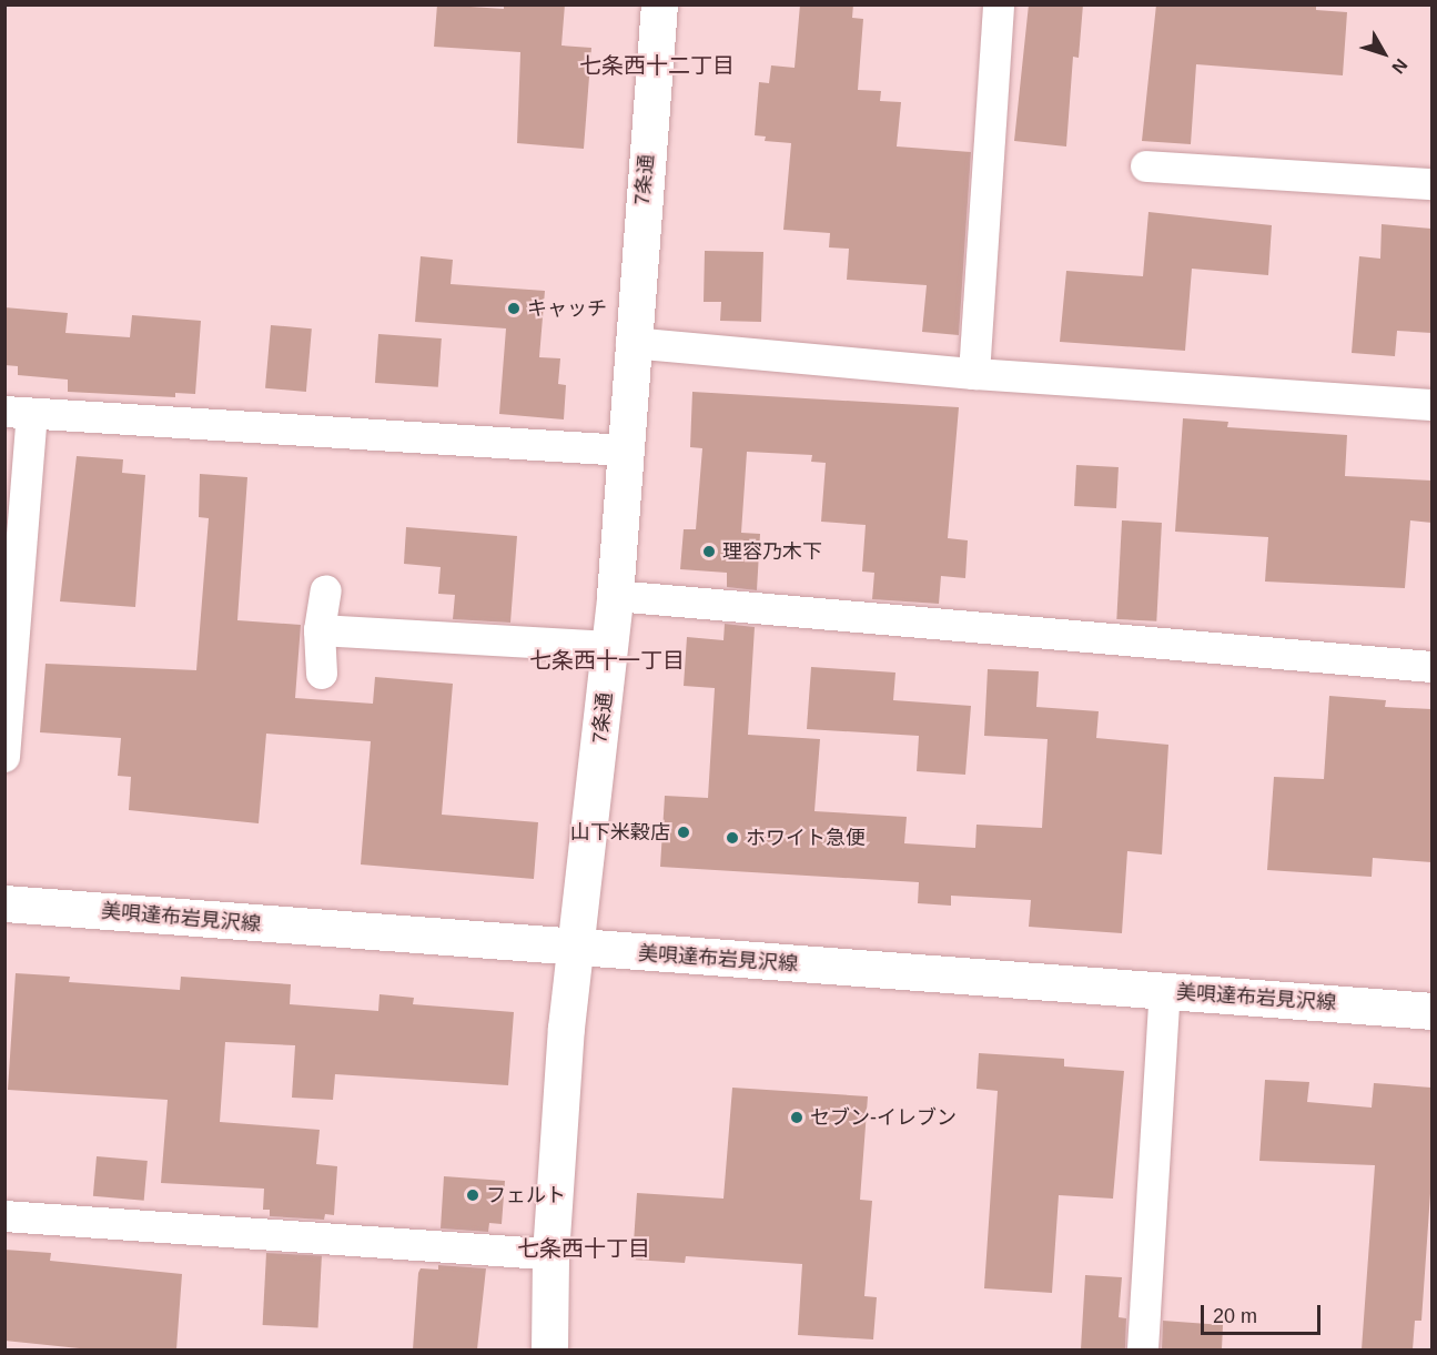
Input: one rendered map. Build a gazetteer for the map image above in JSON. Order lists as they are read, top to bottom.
{
  "streets": {
    "main road": ["7条通", "美唄達布岩見沢線"]
  },
  "crossings": [
    ["7条通", "美唄達布岩見沢線"]
  ],
  "districts": ["七条西十二丁目", "七条西十一丁目", "七条西十丁目"],
  "places": [
    "キャッチ",
    "理容乃木下",
    "山下米穀店",
    "ホワイト急便",
    "セブン-イレブン",
    "フェルト"
  ],
  "scale_bar": "20 m",
  "north": "bottom right"
}
